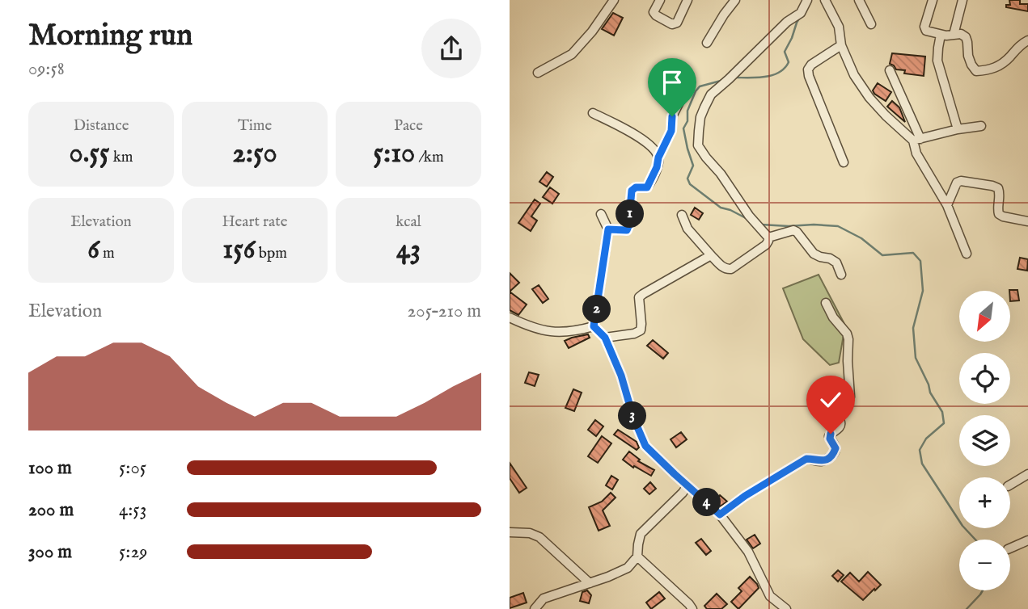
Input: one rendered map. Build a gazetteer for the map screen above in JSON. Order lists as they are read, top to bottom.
{
  "north": "bottom left",
  "page": {
    "heading": ["Morning run", "09:58"],
    "stats": [
      ["Distance", "0.55 km"],
      ["Time", "2:50"],
      ["Pace", "5:10 /km"],
      ["Elevation", "6 m"],
      ["Heart rate", "156 bpm"],
      ["kcal", "43"]
    ],
    "pins": [
      "1",
      "2",
      "3",
      "4"
    ],
    "chart": ["Elevation", "205–210 m"],
    "map_buttons": ["+", "−"],
    "list": [
      {
        "name": "100 m",
        "note": "5:05"
      },
      {
        "name": "200 m",
        "note": "4:53"
      },
      {
        "name": "300 m",
        "note": "5:29"
      }
    ]
  }
}
